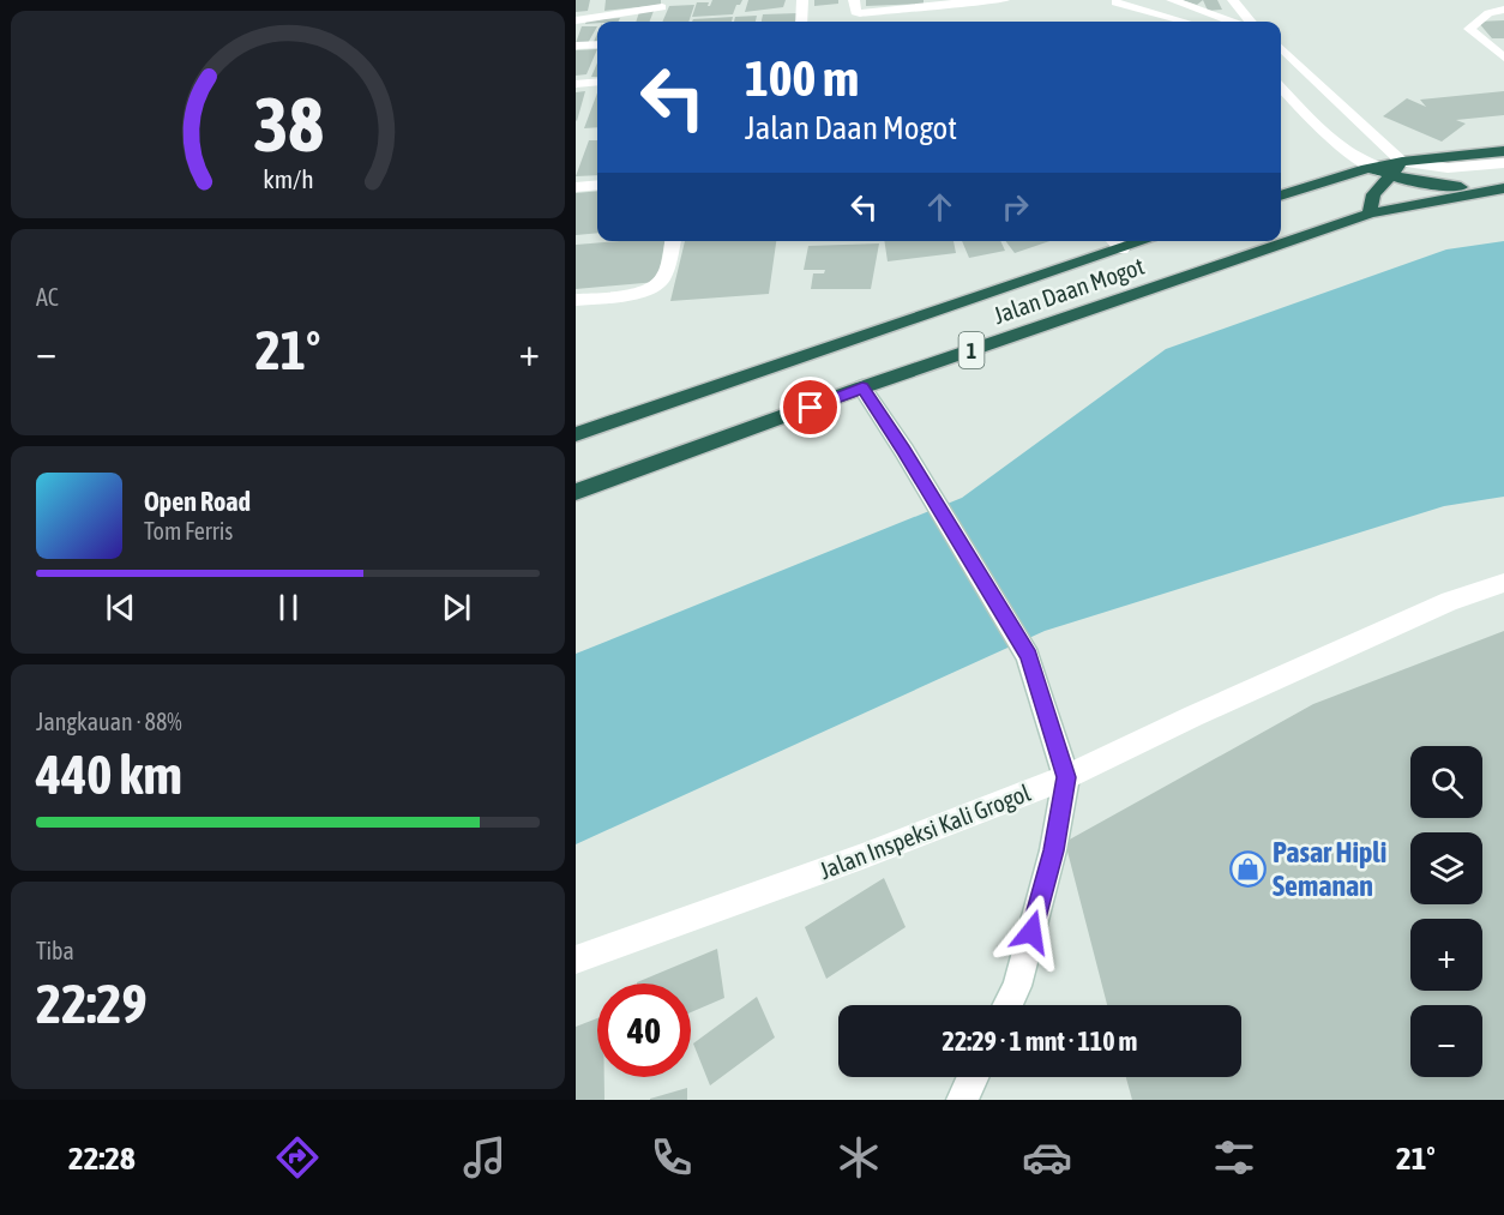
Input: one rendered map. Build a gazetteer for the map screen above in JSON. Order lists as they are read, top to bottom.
{
  "streets": {
    "highway": ["Jalan Daan Mogot", "1"],
    "street": ["Jalan Inspeksi Kali Grogol"]
  },
  "places": {
    "shop": ["Pasar Hipli Semanan"]
  },
  "page": {
    "turn": ["100 m", "Jalan Daan Mogot"],
    "tile": [
      "AC",
      ["Jangkauan · 88%", "440 km"],
      ["Tiba", "22:29"]
    ],
    "heat": ["−", "21°", "+"],
    "song": ["Open Road", "Tom Ferris"],
    "map_buttons": ["+", "−"],
    "limit": "40",
    "trip": "22:29 · 1 mnt · 110 m",
    "tabs": ["22:28", "21°"],
    "gauge": ["38", "km/h"]
  }
}
